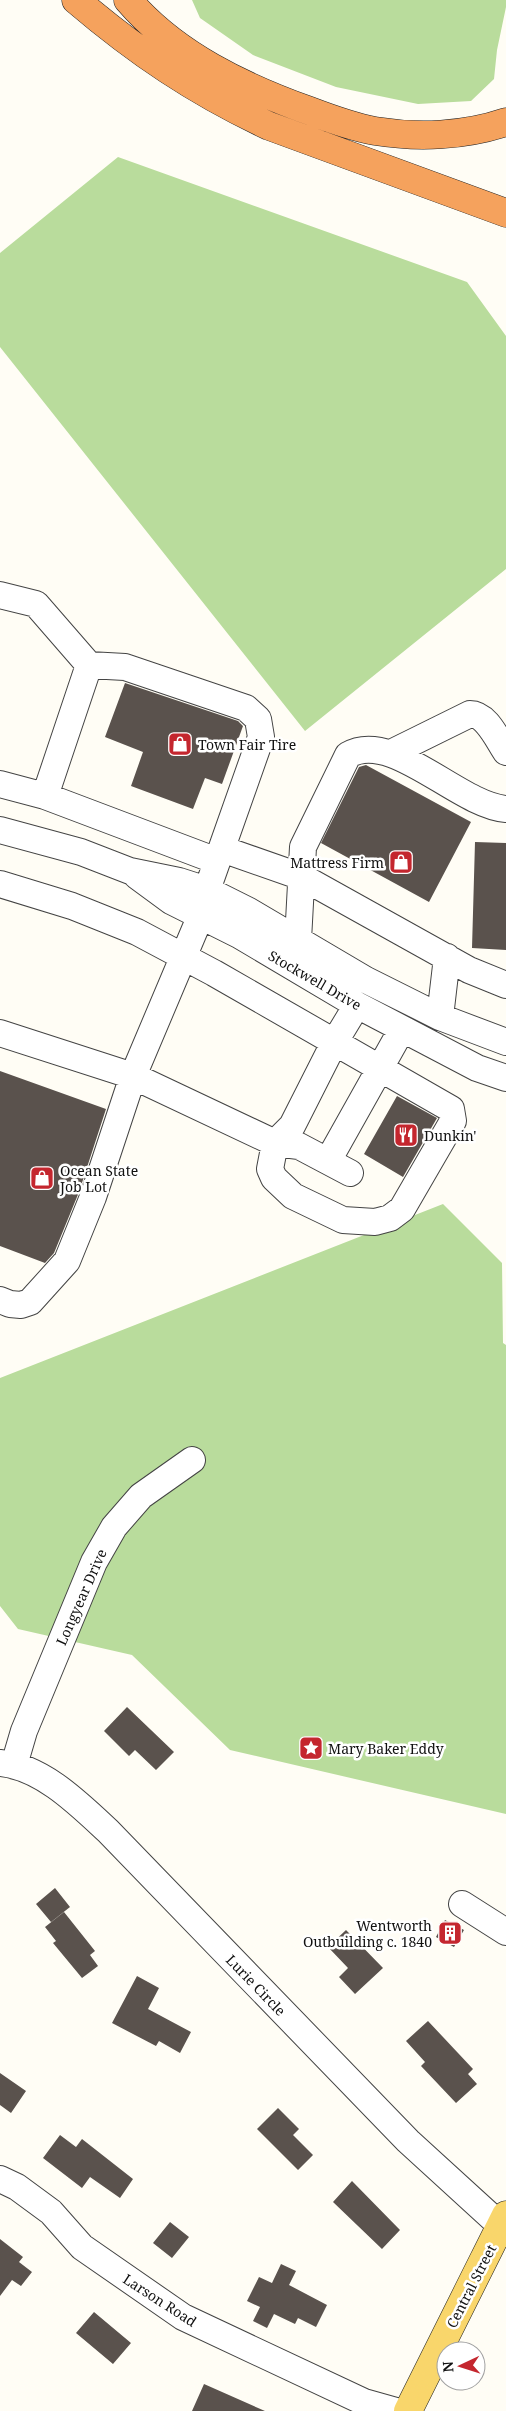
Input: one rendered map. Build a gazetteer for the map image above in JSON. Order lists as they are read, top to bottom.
{
  "streets": {
    "main road": ["Central Street"],
    "street": [
      "Stockwell Drive",
      "Longyear Drive",
      "Lurie Circle",
      "Larson Road"
    ]
  },
  "crossings": [
    ["Longyear Drive", "Lurie Circle"],
    ["Lurie Circle", "Central Street"]
  ],
  "places": {
    "shop": ["Town Fair Tire", "Mattress Firm", "Ocean State Job Lot"],
    "restaurant": ["Dunkin'"],
    "place": ["Mary Baker Eddy"],
    "building": ["Wentworth Outbuilding c. 1840"]
  },
  "north": "left"
}
